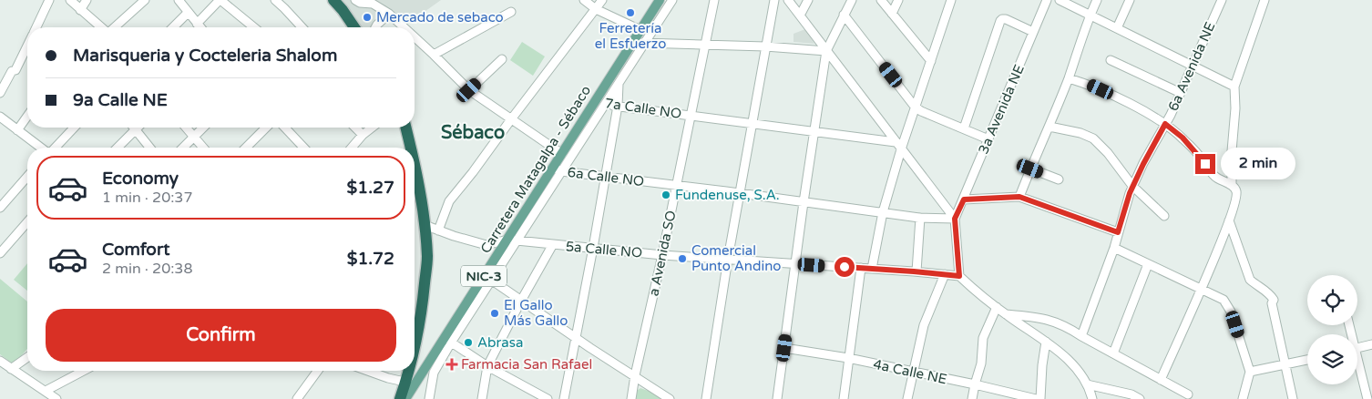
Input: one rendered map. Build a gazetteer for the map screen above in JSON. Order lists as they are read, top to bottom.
{
  "streets": {
    "main road": ["Carretera Matagalpa - Sébaco", "NIC-3"],
    "street": [
      "6a Avenida NE",
      "7a Calle NO",
      "3a Avenida NE",
      "6a Calle NO",
      "5a Calle NO",
      "a Avenida SO",
      "4a Calle NE"
    ]
  },
  "crossings": [
    ["7a Calle NO", "Carretera Matagalpa - Sébaco"],
    ["7a Calle NO", "a Avenida SO"],
    ["3a Avenida NE", "6a Calle NO"],
    ["Carretera Matagalpa - Sébaco", "6a Calle NO"],
    ["Carretera Matagalpa - Sébaco", "5a Calle NO"],
    ["6a Calle NO", "a Avenida SO"],
    ["5a Calle NO", "a Avenida SO"]
  ],
  "districts": ["Sébaco"],
  "places": {
    "other": [
      "Ferretería el Esfuerzo",
      "Mercado de sebaco",
      "Fundenuse, S.A.",
      "Comercial Punto Andino",
      "El Gallo Más Gallo",
      "Abrasa"
    ],
    "health": ["Farmacia San Rafael"]
  },
  "page": {
    "banner": ["Marisqueria y Cocteleria Shalom", "9a Calle NE"],
    "bubble": "2 min",
    "list": [
      {
        "name": "Economy",
        "note": "1 min · 20:37",
        "value": "$1.27"
      },
      {
        "name": "Comfort",
        "note": "2 min · 20:38",
        "value": "$1.72"
      }
    ],
    "buttons": "Confirm"
  }
}
